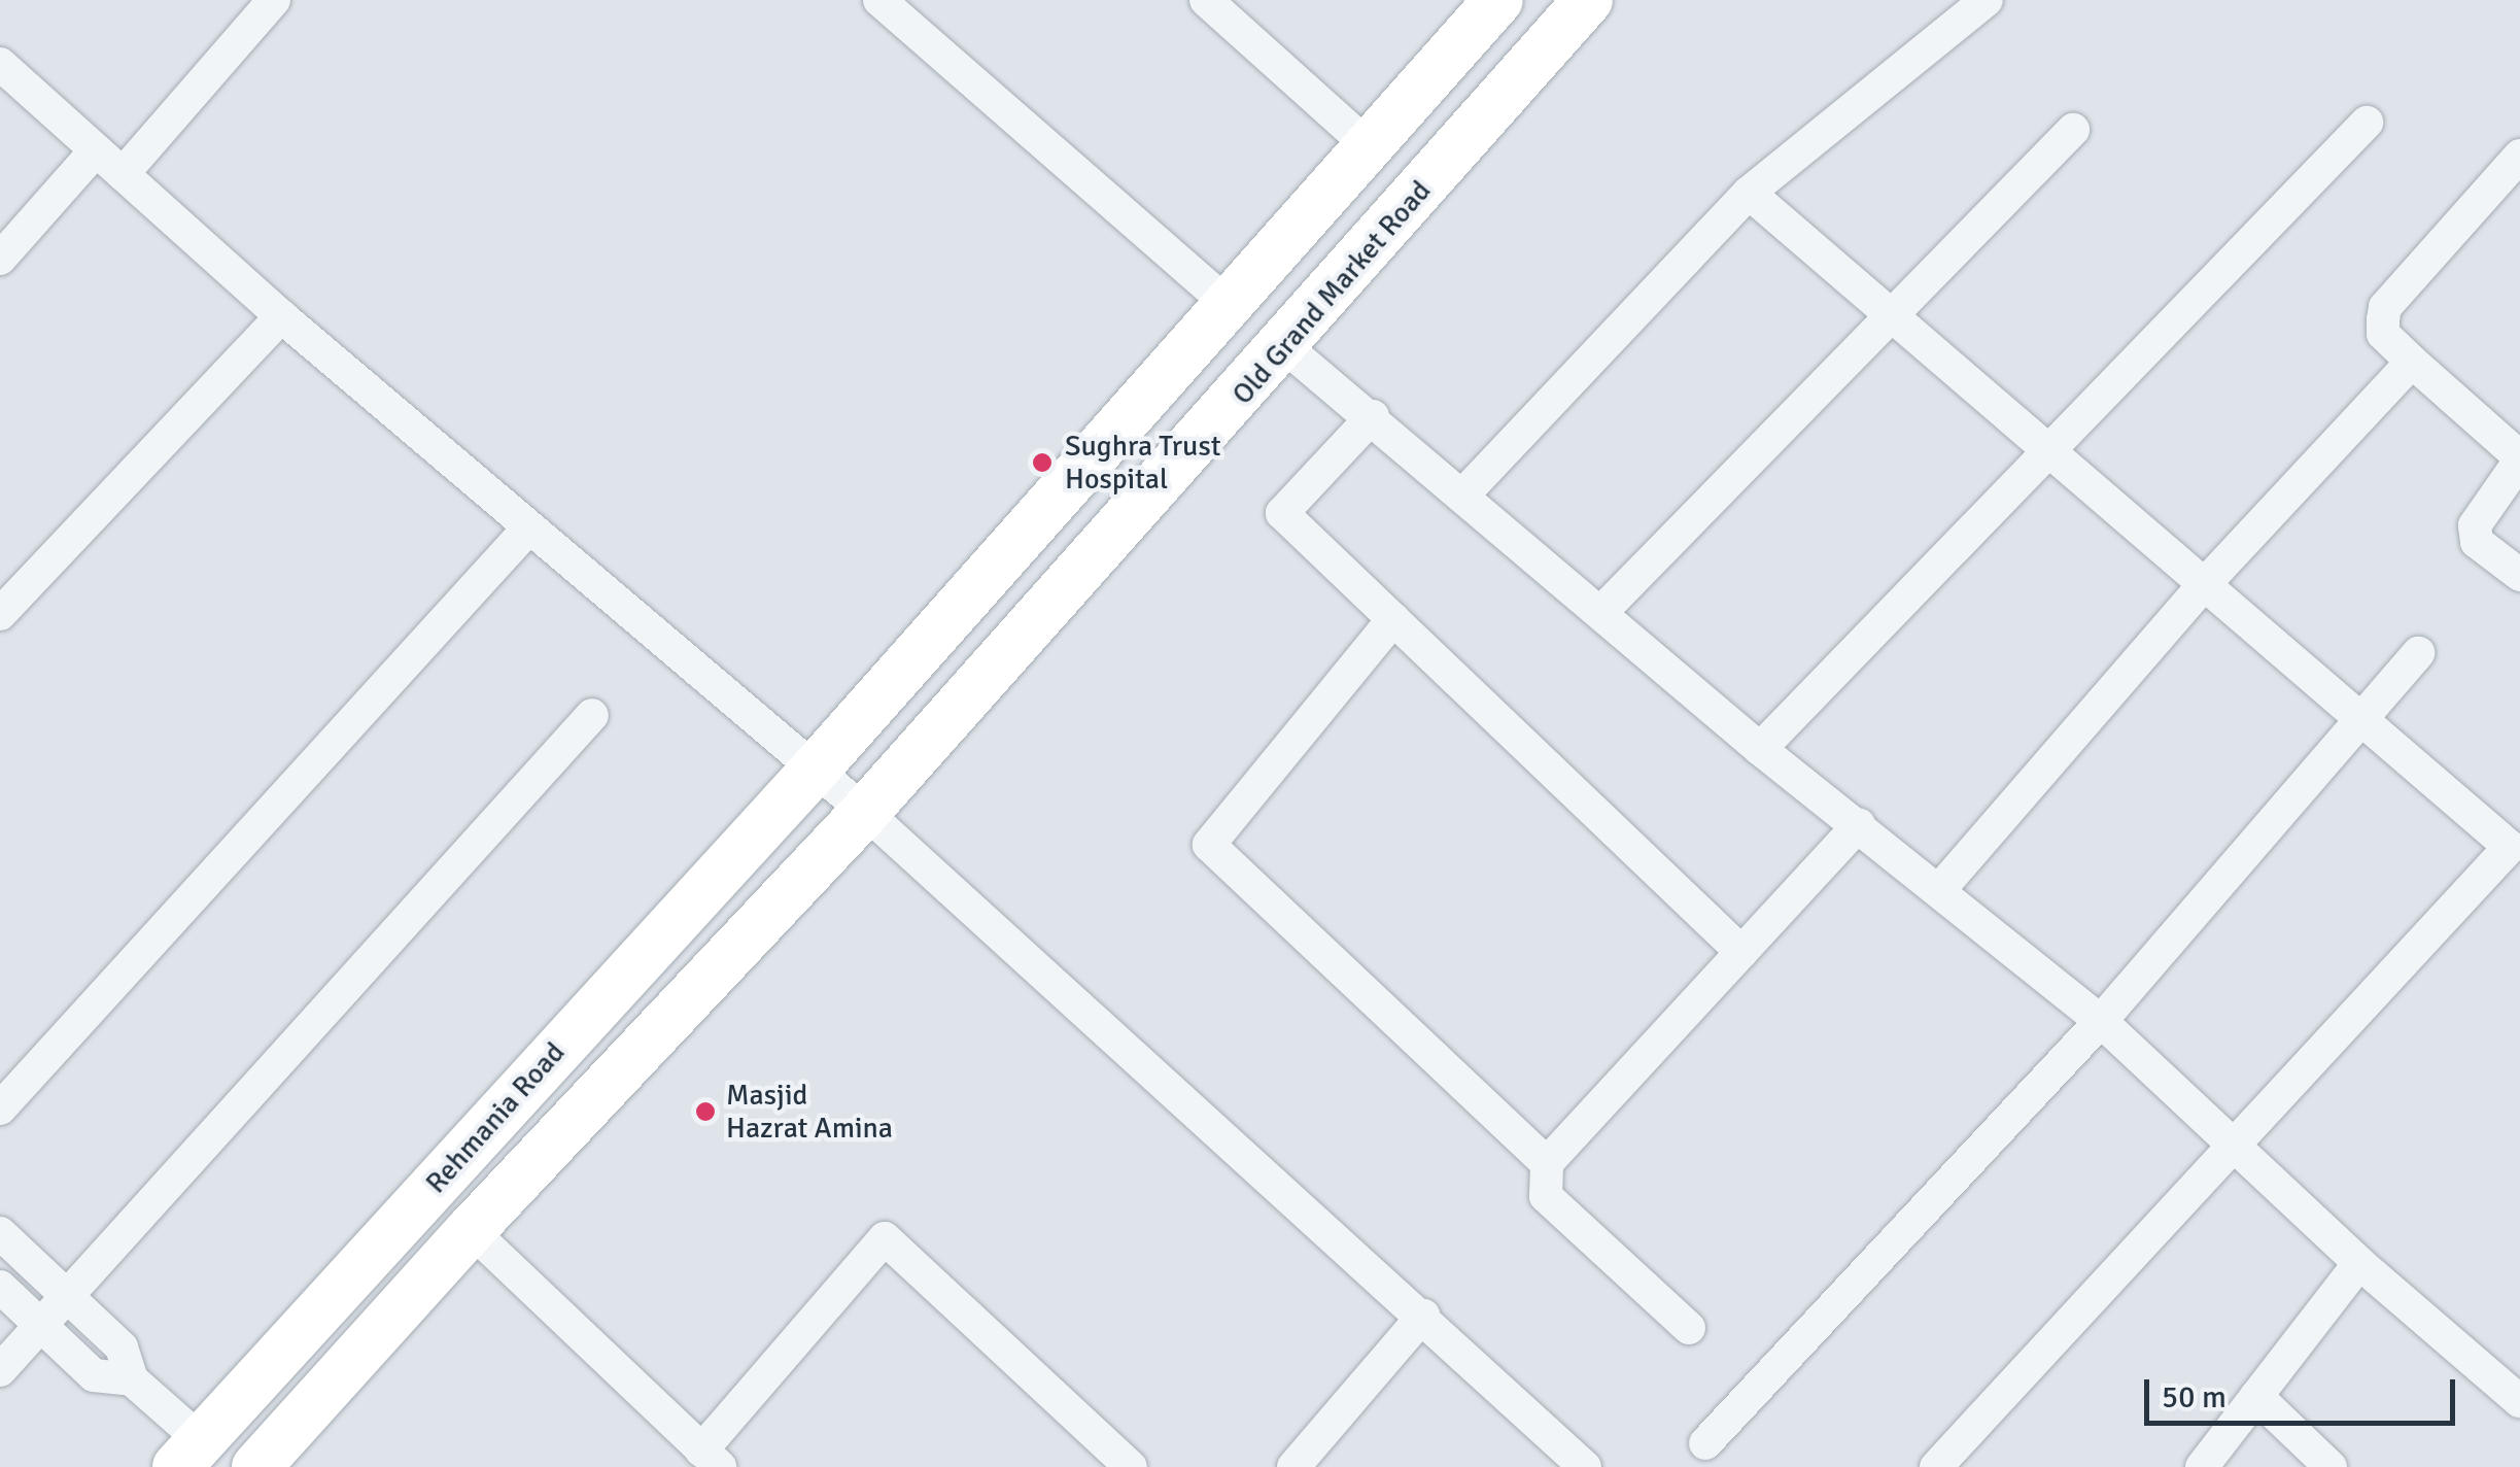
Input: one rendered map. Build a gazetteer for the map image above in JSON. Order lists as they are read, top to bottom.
{
  "streets": {
    "street": ["Old Grand Market Road", "Rehmania Road"]
  },
  "crossings": [
    ["Old Grand Market Road", "Rehmania Road"]
  ],
  "places": ["Sughra Trust Hospital", "Masjid Hazrat Amina"],
  "scale_bar": "50 m"
}
